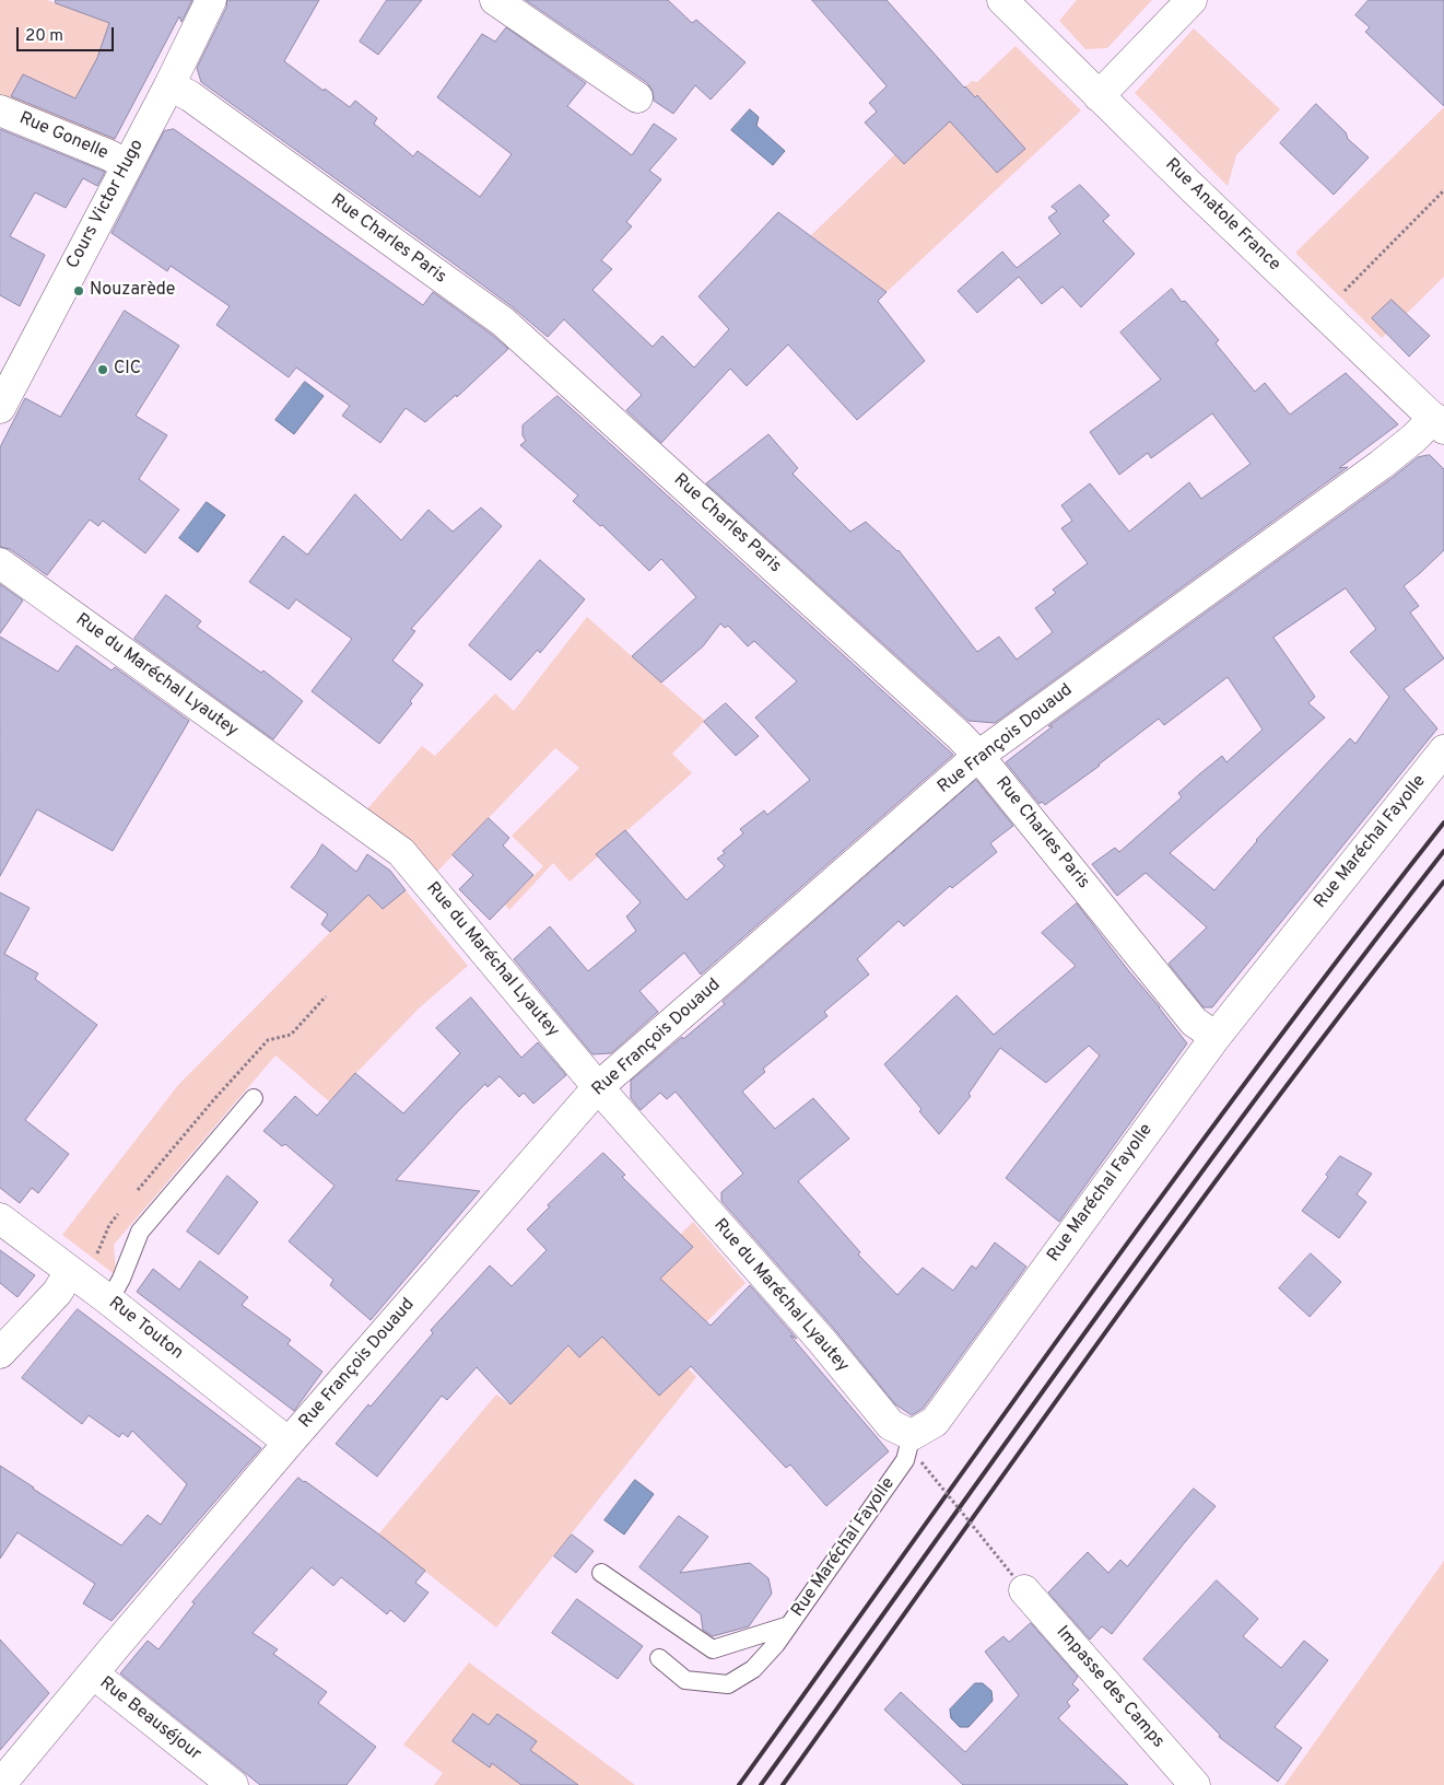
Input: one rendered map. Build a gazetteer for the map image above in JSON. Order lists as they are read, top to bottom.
{
  "streets": {
    "street": [
      "Rue Gonelle",
      "Cours Victor Hugo",
      "Rue Anatole France",
      "Rue Charles Paris",
      "Rue du Maréchal Lyautey",
      "Rue François Douaud",
      "Rue Maréchal Fayolle",
      "Rue Touton",
      "Impasse des Camps",
      "Rue Beauséjour"
    ]
  },
  "crossings": [
    ["Rue Gonelle", "Cours Victor Hugo"],
    ["Cours Victor Hugo", "Rue Charles Paris"],
    ["Rue Anatole France", "Rue François Douaud"],
    ["Rue Charles Paris", "Rue François Douaud"],
    ["Rue Charles Paris", "Rue Maréchal Fayolle"],
    ["Rue du Maréchal Lyautey", "Rue François Douaud"],
    ["Rue du Maréchal Lyautey", "Rue Maréchal Fayolle"],
    ["Rue François Douaud", "Rue Touton"],
    ["Rue François Douaud", "Rue Beauséjour"]
  ],
  "places": ["Nouzarède", "CIC"],
  "scale_bar": "20 m"
}
